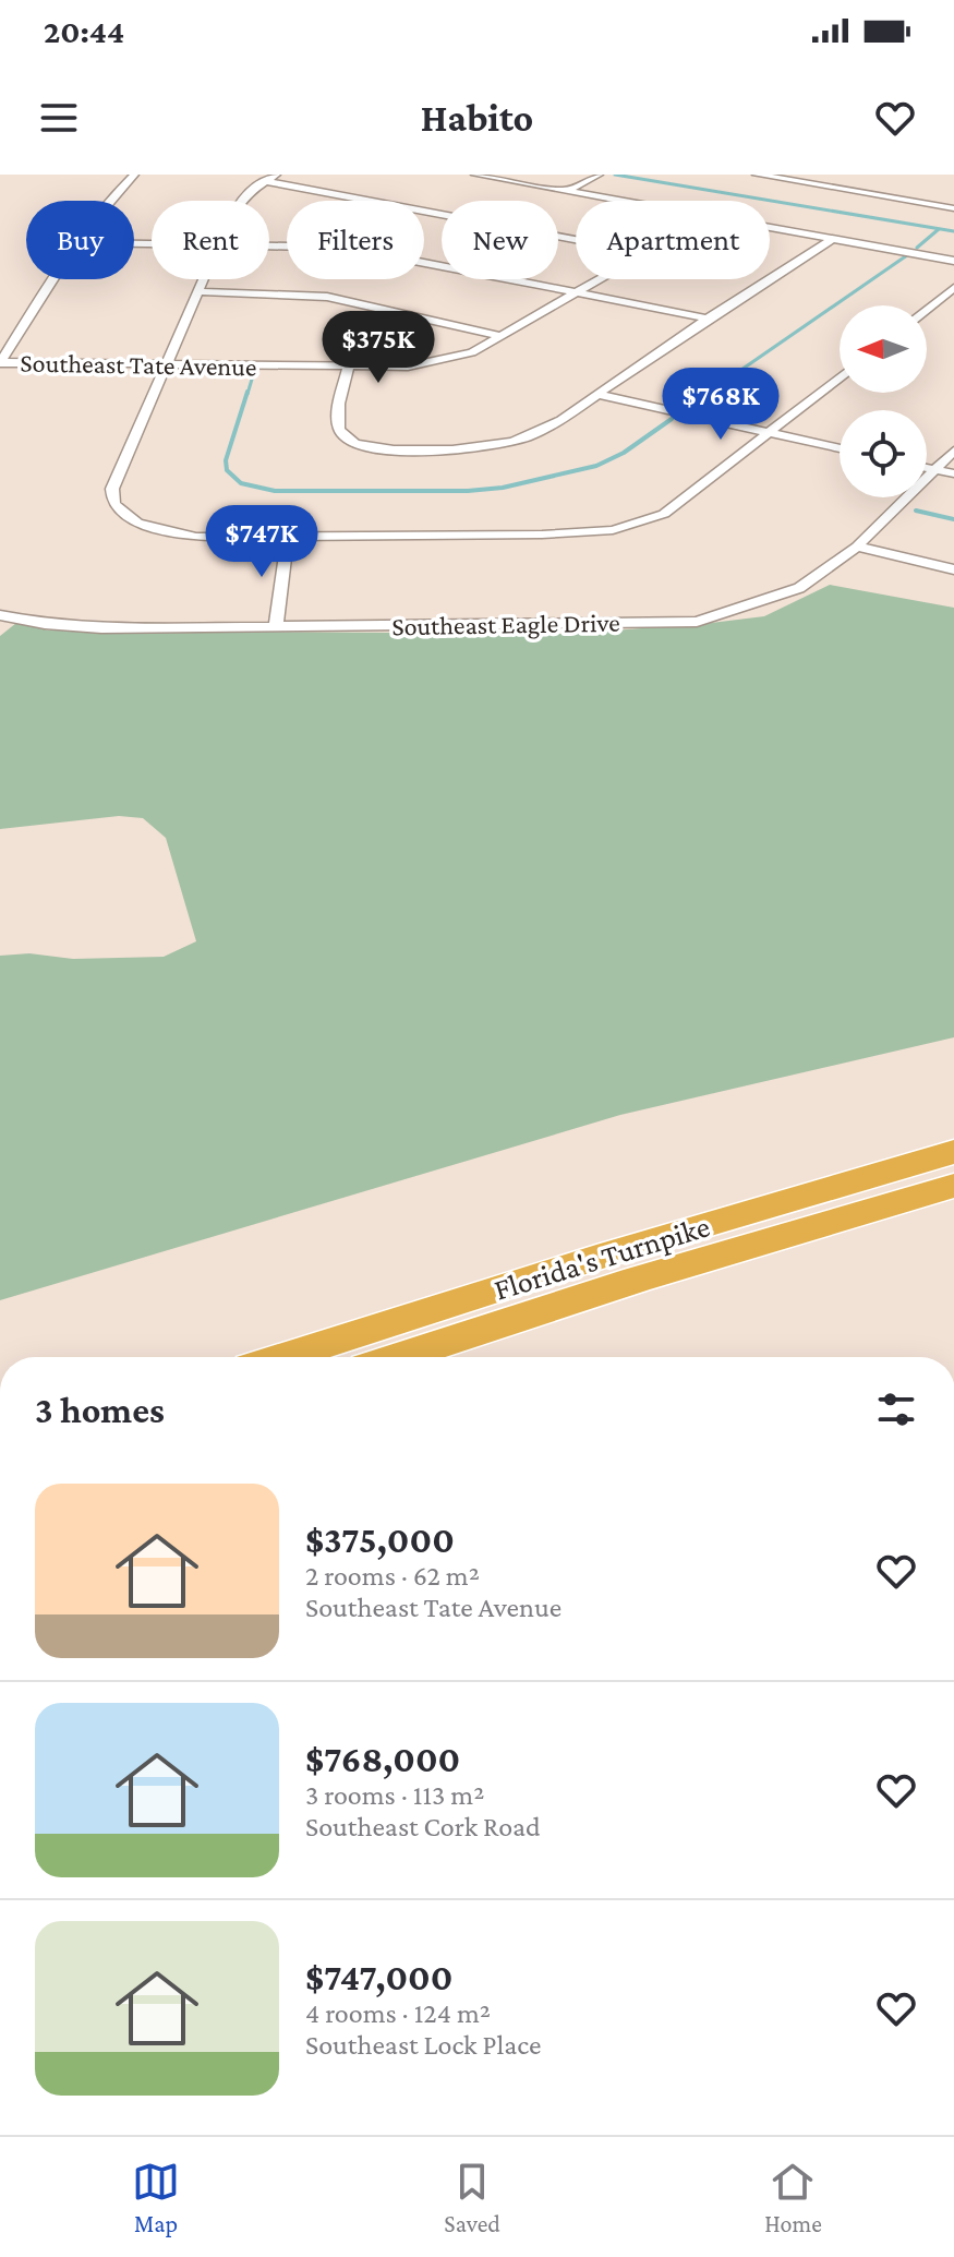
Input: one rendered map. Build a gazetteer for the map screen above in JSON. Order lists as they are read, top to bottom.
{
  "streets": {
    "highway": ["Florida's Turnpike"],
    "street": ["Southeast Tate Avenue", "Southeast Eagle Drive"]
  },
  "north": "left",
  "page": {
    "status": "20:44",
    "header": "Habito",
    "chip": [
      "Buy",
      "Rent",
      "Filters",
      "New",
      "Apartment"
    ],
    "price": ["$375K", "$768K", "$747K"],
    "heading": "3 homes",
    "list": [
      {
        "name": "$375,000",
        "note": "2 rooms · 62 m² · Southeast Tate Avenue"
      },
      {
        "name": "$768,000",
        "note": "3 rooms · 113 m² · Southeast Cork Road"
      },
      {
        "name": "$747,000",
        "note": "4 rooms · 124 m² · Southeast Lock Place"
      }
    ],
    "tabs": ["Map", "Saved", "Home"]
  }
}
